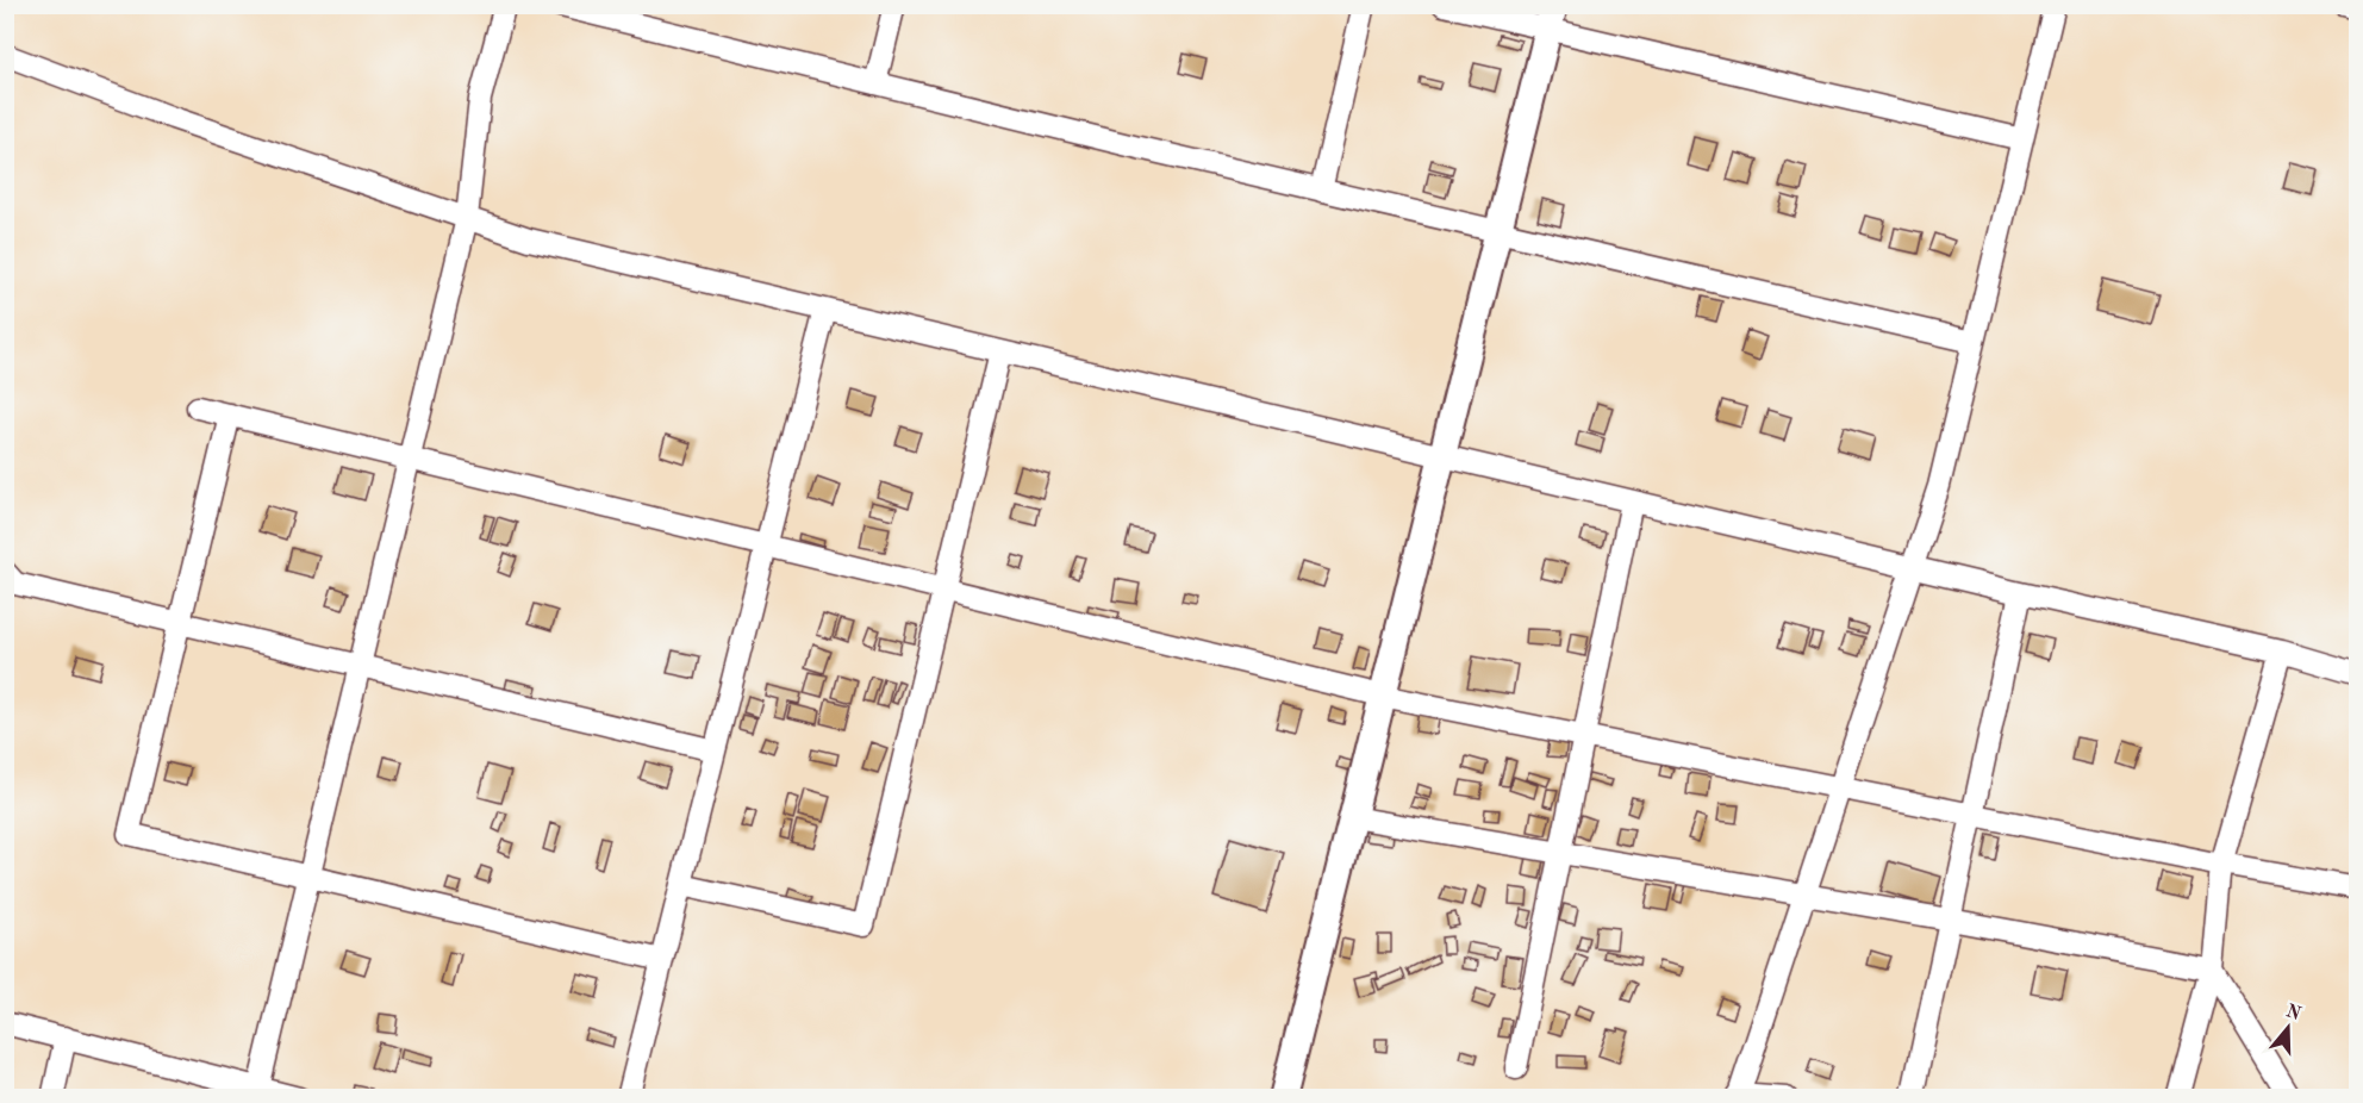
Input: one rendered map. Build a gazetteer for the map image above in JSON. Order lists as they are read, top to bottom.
{
  "north": "top"
}
